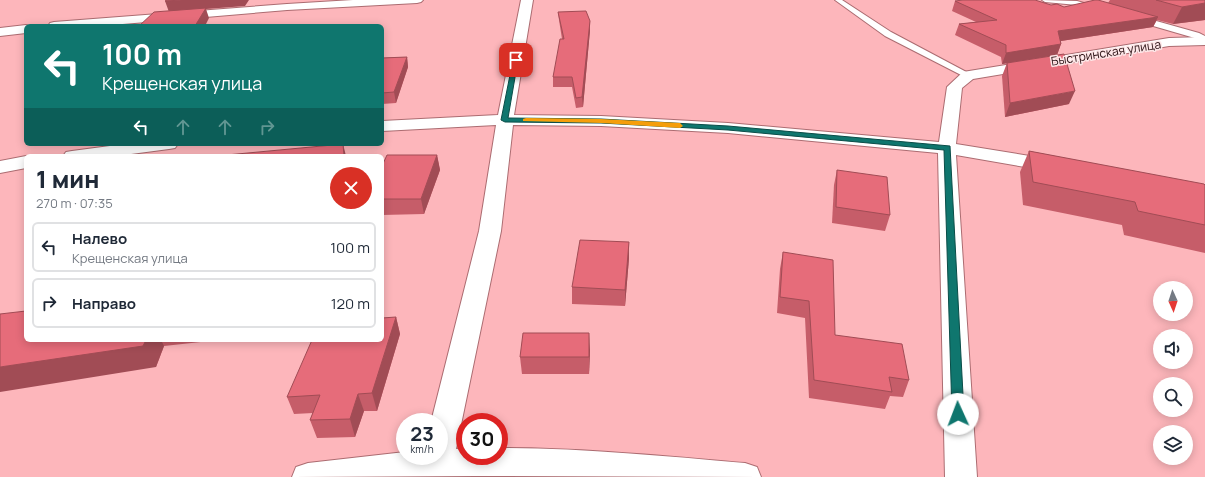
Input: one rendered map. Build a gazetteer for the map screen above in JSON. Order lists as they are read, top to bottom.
{
  "streets": {
    "street": ["Быстринская улица"]
  },
  "north": "bottom",
  "page": {
    "turn": ["100 m", "Крещенская улица"],
    "heading": ["1 мин", "270 m · 07:35"],
    "list": [
      {
        "name": "Налево",
        "note": "Крещенская улица",
        "value": "100 m"
      },
      {
        "name": "Направо",
        "value": "120 m"
      }
    ],
    "speed": "23 km/h",
    "limit": "30"
  }
}
